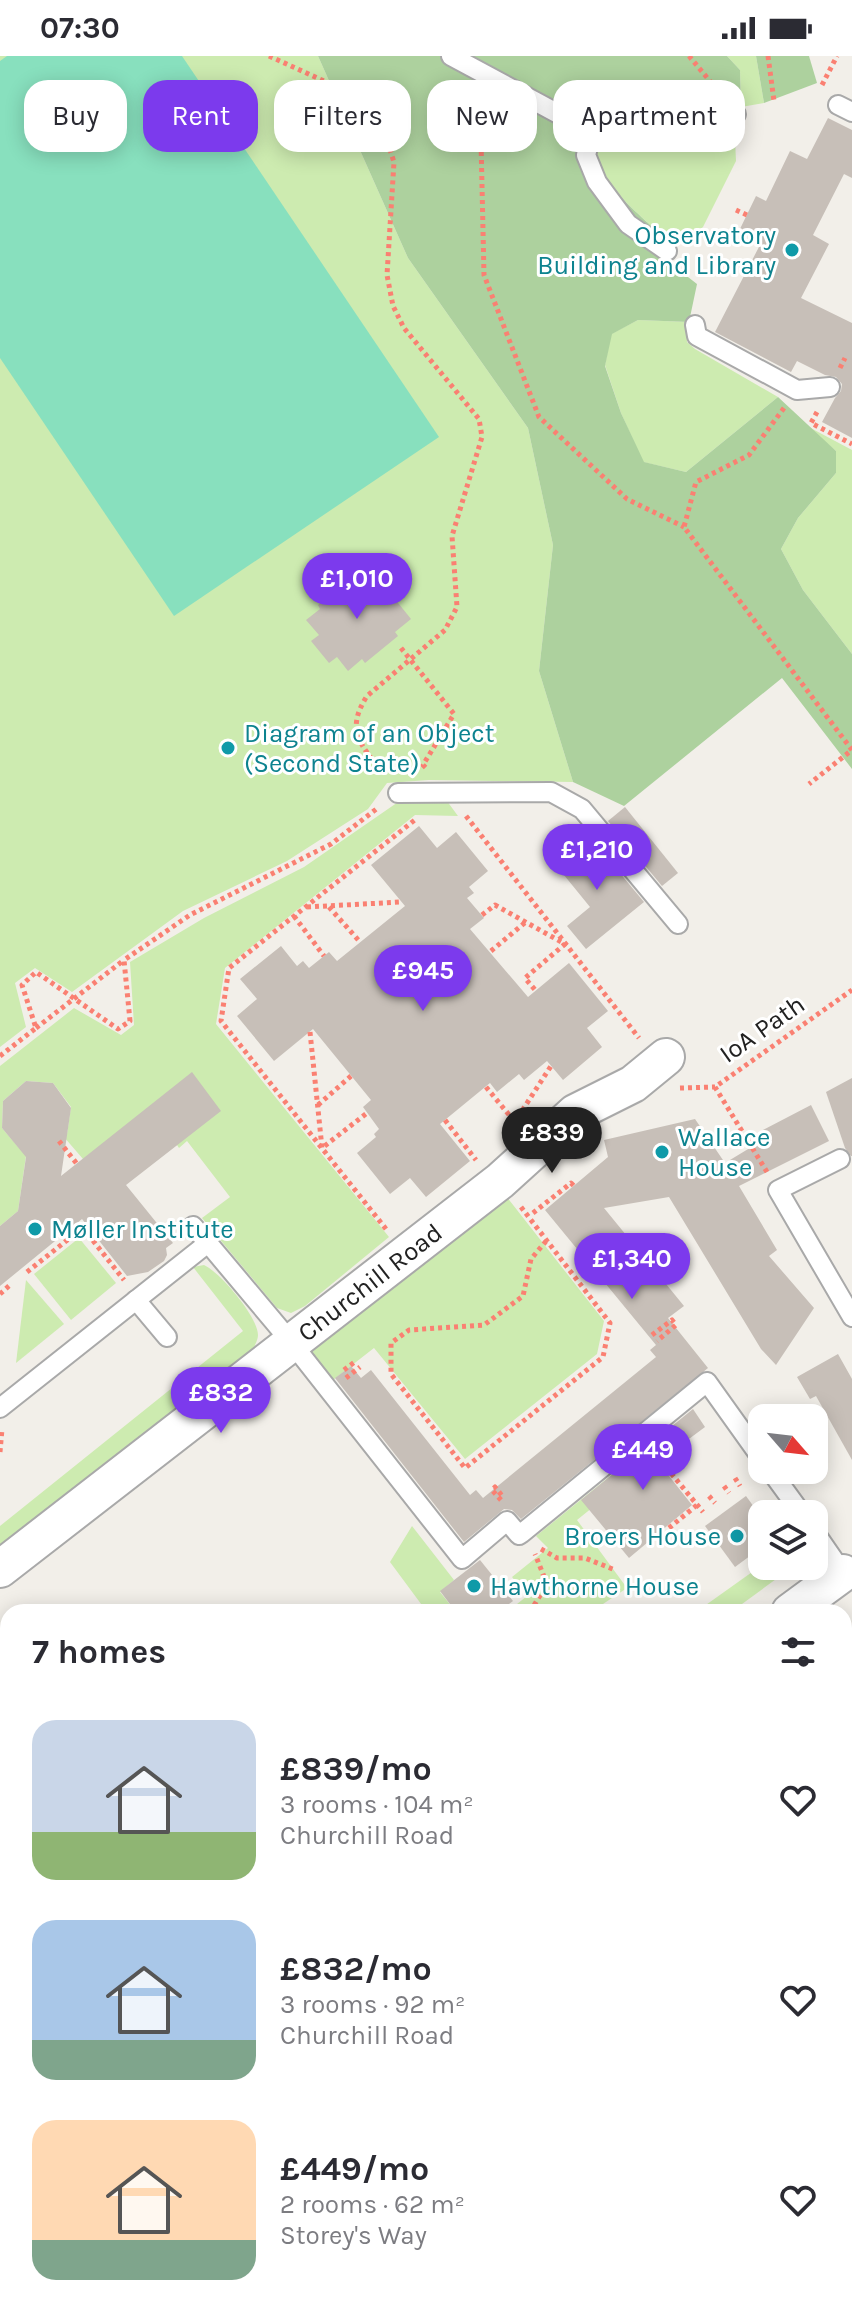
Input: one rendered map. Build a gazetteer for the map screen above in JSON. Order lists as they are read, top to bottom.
{
  "streets": {
    "street": ["Churchill Road"],
    "path": ["IoA Path"]
  },
  "places": [
    "Observatory Building and Library",
    "Diagram of an Object (Second State)",
    "Wallace House",
    "Møller Institute",
    "Broers House",
    "Hawthorne House"
  ],
  "north": "bottom right",
  "page": {
    "status": "07:30",
    "chip": [
      "Buy",
      "Rent",
      "Filters",
      "New",
      "Apartment"
    ],
    "price": [
      "£1,010",
      "£1,210",
      "£945",
      "£839",
      "£1,340",
      "£832",
      "£449"
    ],
    "heading": "7 homes",
    "list": [
      {
        "name": "£839/mo",
        "note": "3 rooms · 104 m² · Churchill Road"
      },
      {
        "name": "£832/mo",
        "note": "3 rooms · 92 m² · Churchill Road"
      },
      {
        "name": "£449/mo",
        "note": "2 rooms · 62 m² · Storey's Way"
      }
    ]
  }
}
